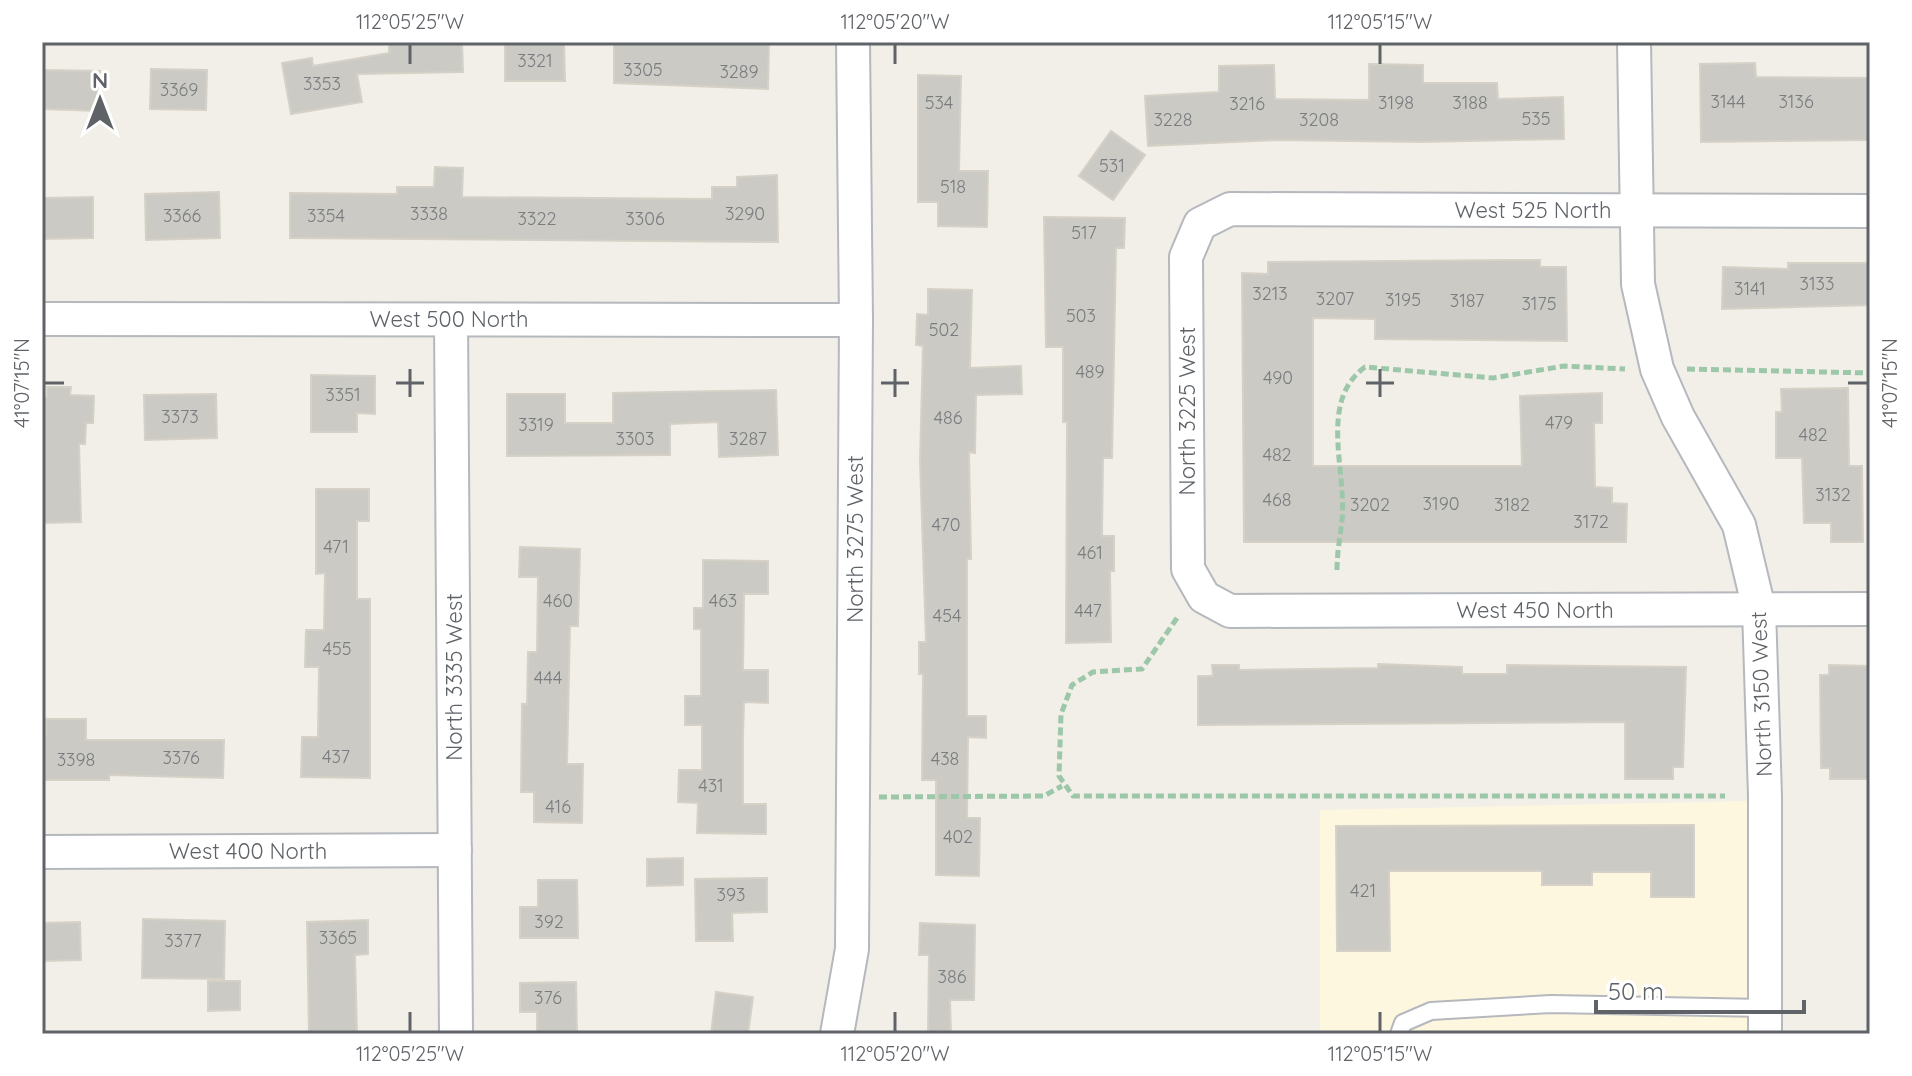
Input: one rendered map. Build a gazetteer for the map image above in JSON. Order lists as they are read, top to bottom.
{
  "streets": {
    "street": [
      "West 525 North",
      "West 500 North",
      "North 3225 West",
      "North 3275 West",
      "West 450 North",
      "North 3335 West",
      "North 3150 West",
      "West 400 North"
    ]
  },
  "crossings": [
    ["West 525 North", "North 3225 West"],
    ["West 525 North", "North 3150 West"],
    ["West 500 North", "North 3275 West"],
    ["West 500 North", "North 3335 West"],
    ["North 3225 West", "West 450 North"],
    ["West 450 North", "North 3150 West"],
    ["North 3335 West", "West 400 North"]
  ],
  "house_numbers": [
    "3321",
    "3305",
    "3289",
    "3353",
    "3369",
    "3144",
    "3136",
    "534",
    "3198",
    "3188",
    "3216",
    "535",
    "3228",
    "3208",
    "531",
    "518",
    "3338",
    "3290",
    "3366",
    "3354",
    "3322",
    "3306",
    "517",
    "3133",
    "3141",
    "3213",
    "3207",
    "3195",
    "3187",
    "3175",
    "503",
    "502",
    "489",
    "490",
    "3351",
    "3373",
    "486",
    "479",
    "3319",
    "482",
    "3303",
    "3287",
    "482",
    "3132",
    "468",
    "3190",
    "3202",
    "3182",
    "3172",
    "470",
    "471",
    "461",
    "460",
    "463",
    "447",
    "454",
    "455",
    "444",
    "437",
    "3376",
    "438",
    "3398",
    "431",
    "416",
    "402",
    "421",
    "393",
    "392",
    "3365",
    "3377",
    "386",
    "376"
  ],
  "scale_bar": "50 m",
  "north": "top",
  "coordinates": [
    "112°05'25\"W",
    "112°05'20\"W",
    "112°05'15\"W",
    "41°07'15\"N"
  ]
}
